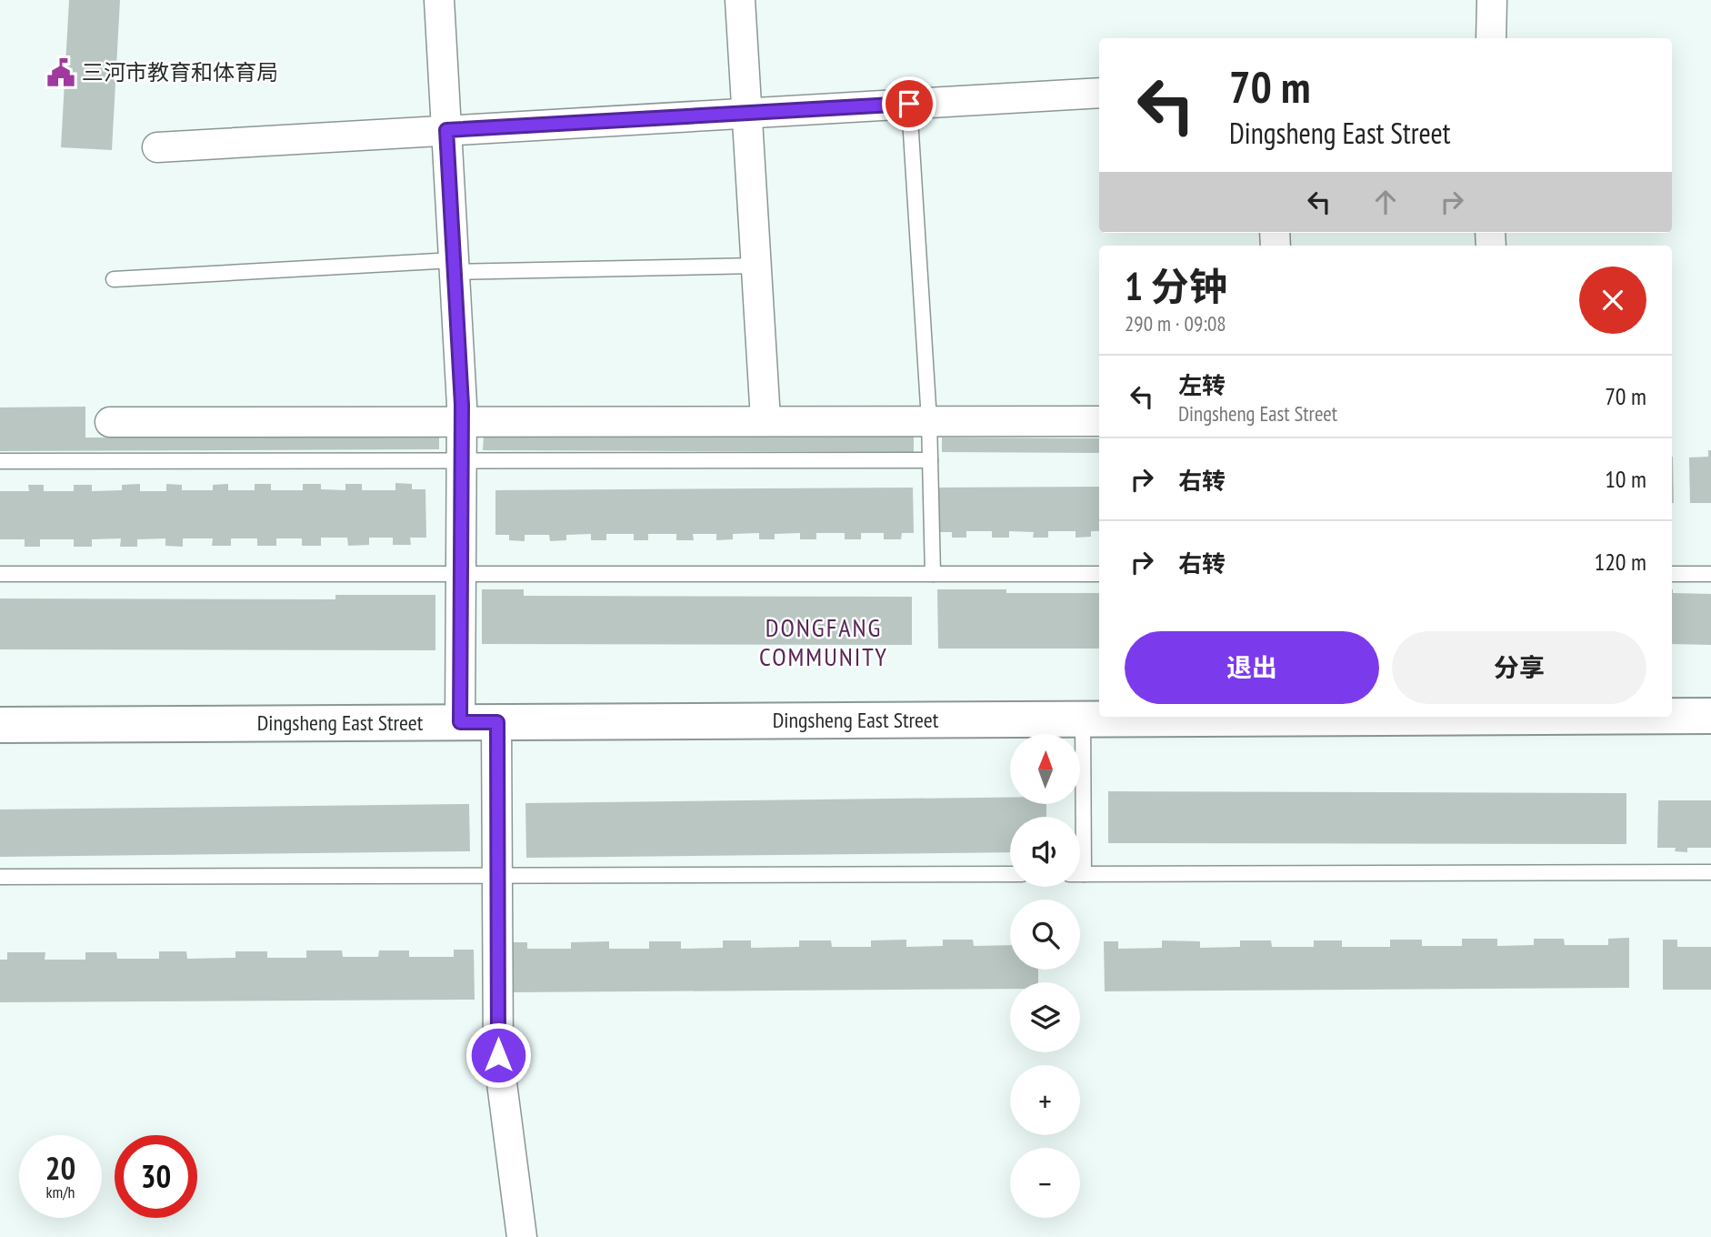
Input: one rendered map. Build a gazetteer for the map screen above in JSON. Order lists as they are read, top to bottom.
{
  "streets": {
    "main road": ["Dingsheng East Street"]
  },
  "districts": ["DONGFANG COMMUNITY"],
  "places": {
    "public building": ["三河市教育和体育局"]
  },
  "north": "top",
  "page": {
    "turn": ["70 m", "Dingsheng East Street"],
    "heading": ["1 分钟", "290 m · 09:08"],
    "list": [
      {
        "name": "左转",
        "note": "Dingsheng East Street",
        "value": "70 m"
      },
      {
        "name": "右转",
        "value": "10 m"
      },
      {
        "name": "右转",
        "value": "120 m"
      }
    ],
    "buttons": ["退出", "分享"],
    "map_buttons": ["+", "−"],
    "speed": "20 km/h",
    "limit": "30"
  }
}
